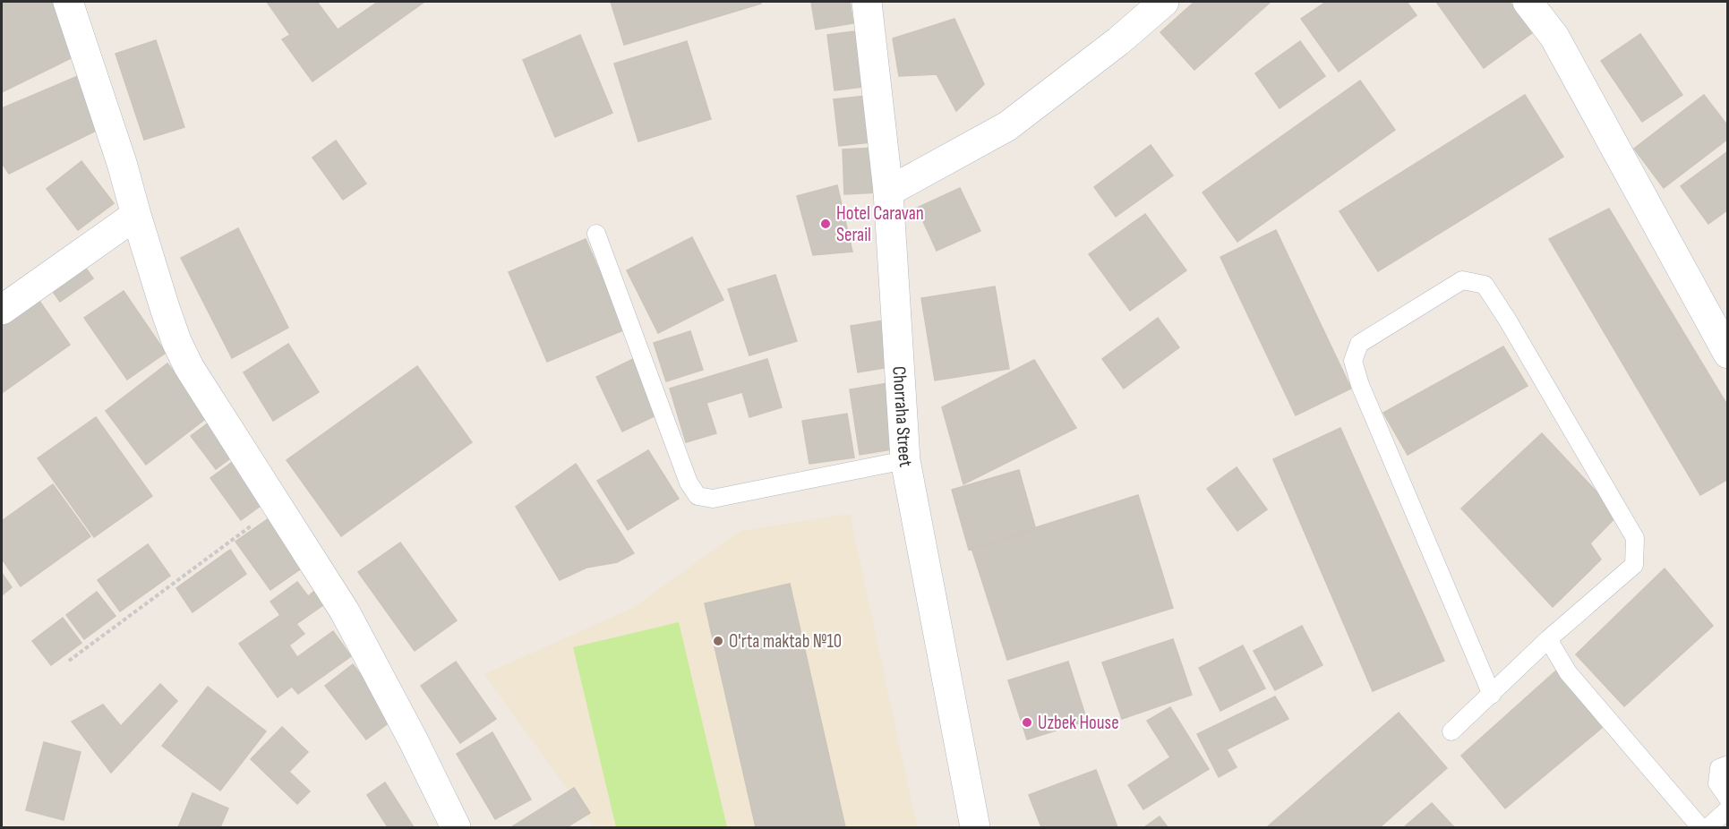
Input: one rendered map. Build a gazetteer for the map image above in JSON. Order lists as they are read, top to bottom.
{
  "streets": {
    "street": ["Chorraha Street"]
  },
  "places": ["Hotel Caravan Serail", "O'rta maktab №10", "Uzbek House"]
}
